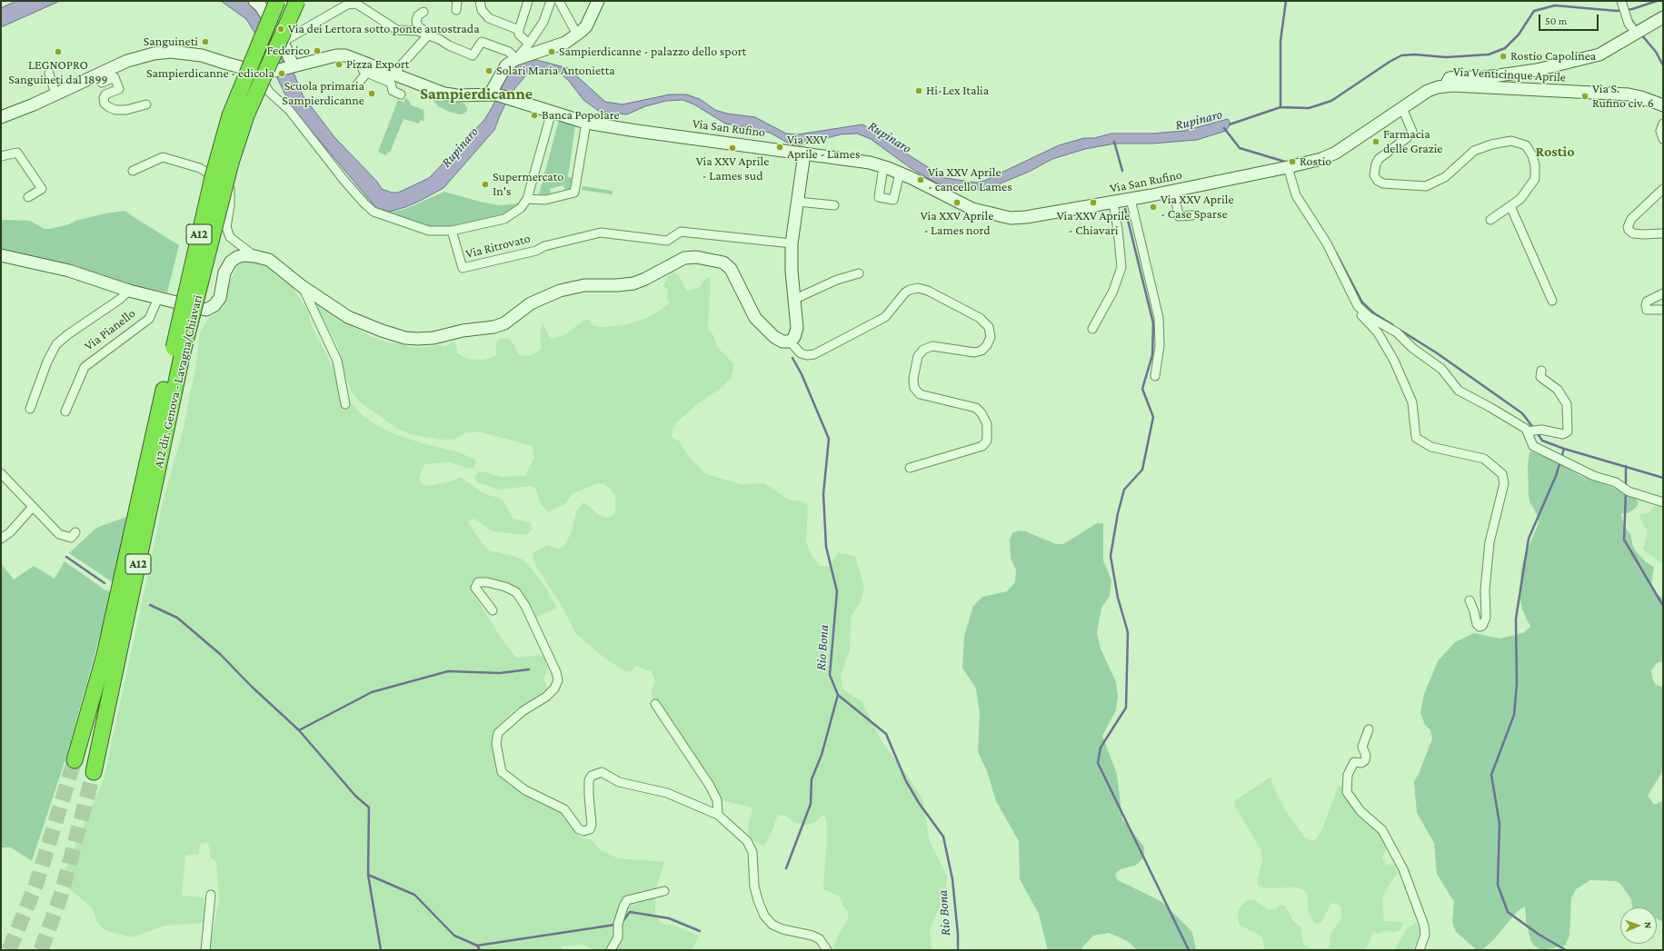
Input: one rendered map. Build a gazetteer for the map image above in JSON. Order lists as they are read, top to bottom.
{
  "streets": {
    "highway": ["A12", "A12 dir. Genova - Lavagna/Chiavari"],
    "main road": ["Via Venticinque Aprile", "Via San Rufino", "Via Pianello"],
    "street": ["Via Ritrovato"]
  },
  "crossings": [
    ["Via Venticinque Aprile", "Via San Rufino"],
    ["A12", "A12 dir. Genova - Lavagna/Chiavari"]
  ],
  "districts": ["Sampierdicanne", "Rostio"],
  "water": ["Rupinaro", "Rio Bona"],
  "places": [
    "Via dei Lertora sotto ponte autostrada",
    "Sanguineti",
    "Federico",
    "LEGNOPRO Sanguineti dal 1899",
    "Sampierdicanne - palazzo dello sport",
    "Rostio Capolinea",
    "Pizza Export",
    "Solari Maria Antonietta",
    "Sampierdicanne - edicola",
    "Hi-Lex Italia",
    "Scuola primaria Sampierdicanne",
    "Via S. Rufino civ. 6",
    "Banca Popolare",
    "Farmacia delle Grazie",
    "Via XXV Aprile - Lames",
    "Via XXV Aprile - Lames sud",
    "Rostio",
    "Via XXV Aprile - cancello Lames",
    "Supermercato In's",
    "Via XXV Aprile - Lames nord",
    "Via XXV Aprile - Chiavari",
    "Via XXV Aprile - Case Sparse"
  ],
  "scale_bar": "50 m",
  "north": "right"
}
